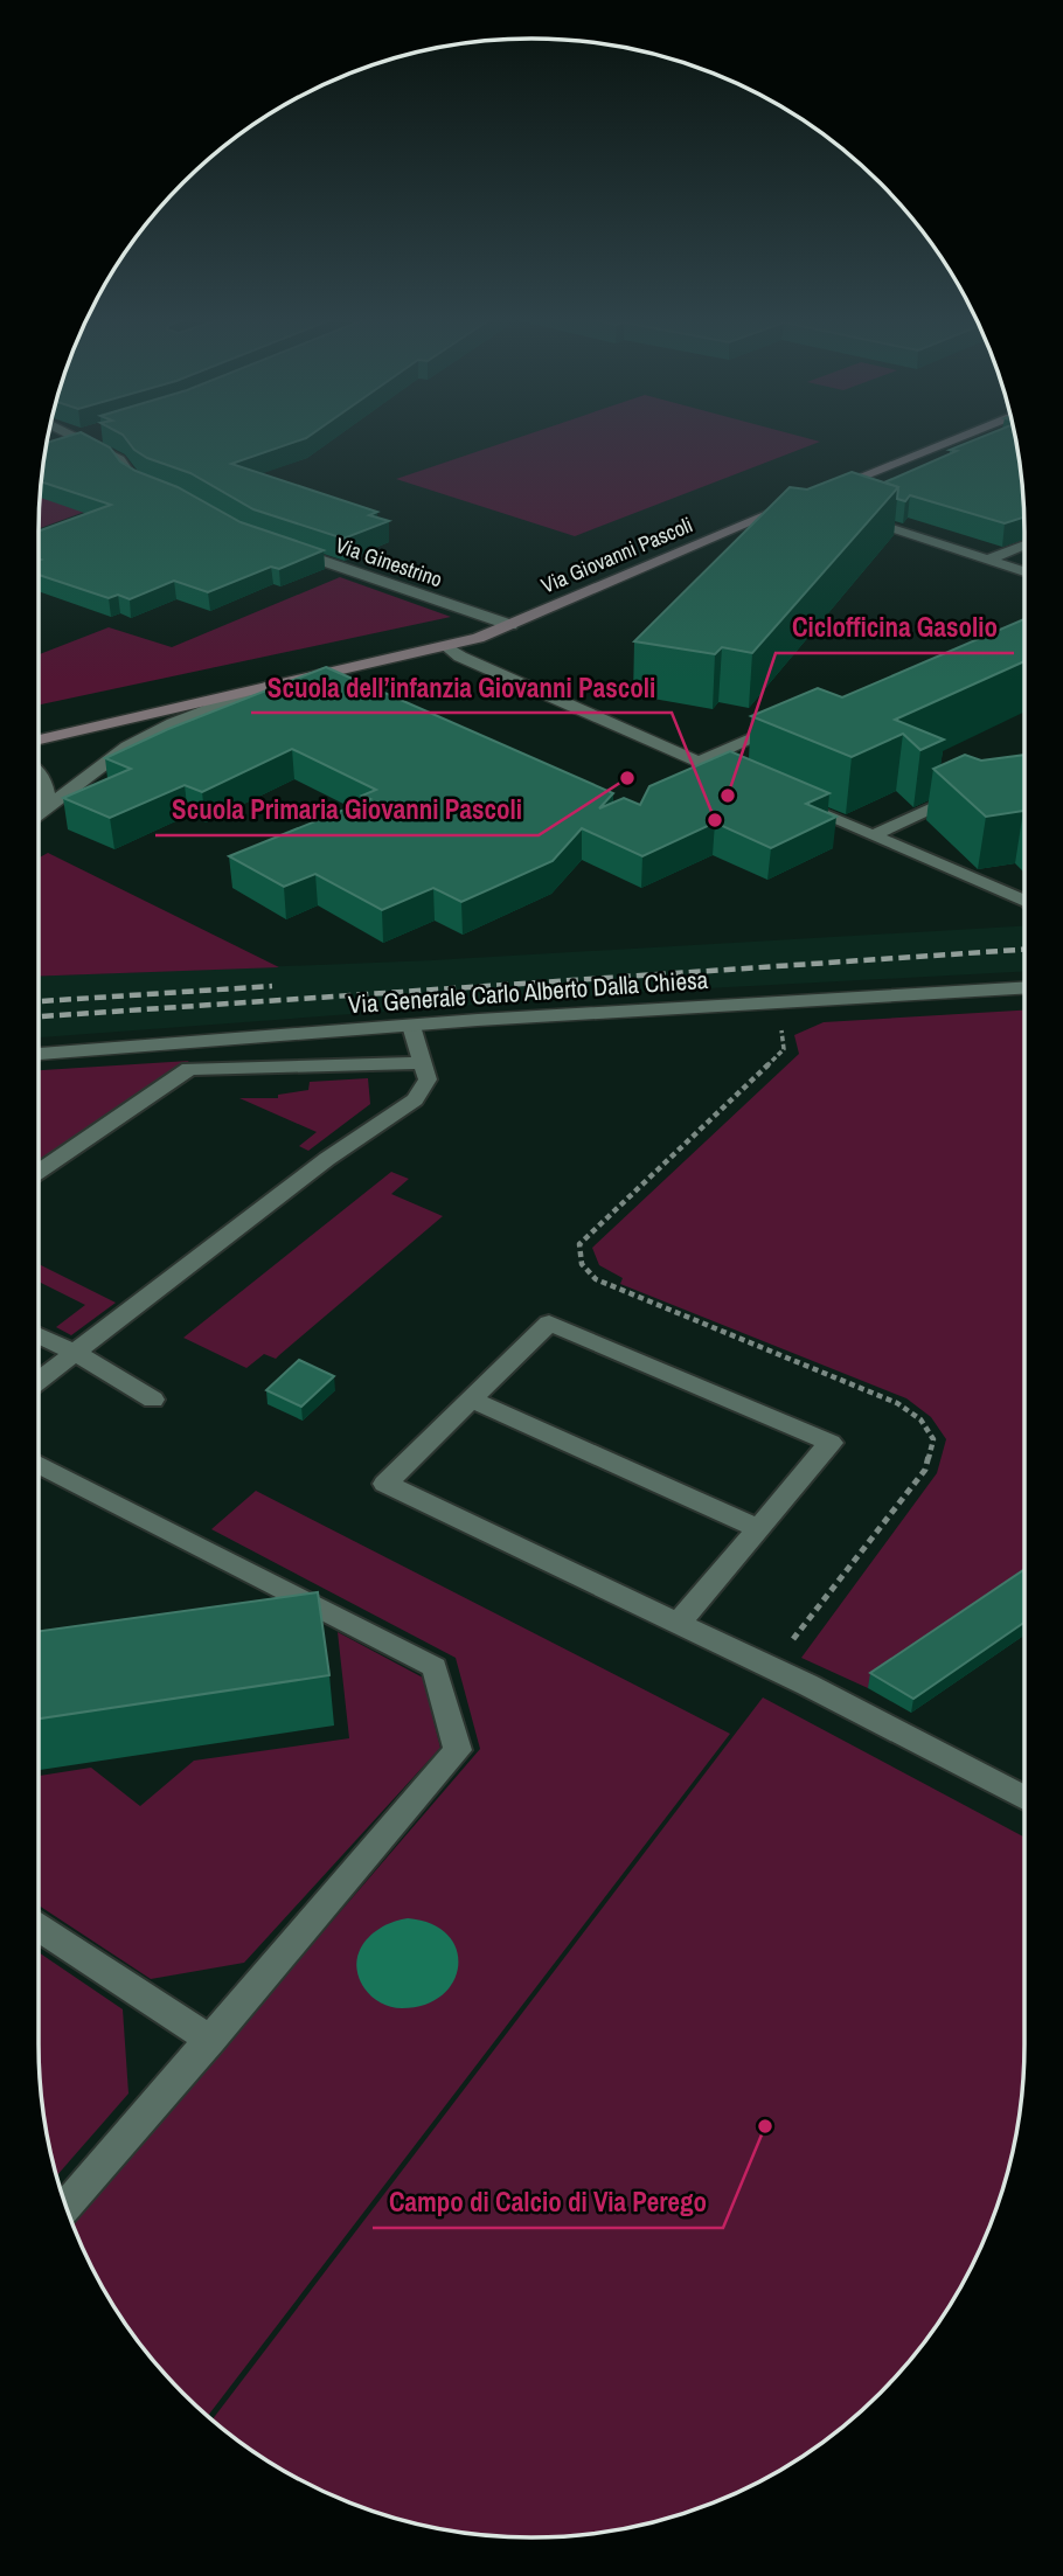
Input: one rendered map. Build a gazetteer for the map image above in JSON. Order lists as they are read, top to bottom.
{
  "streets": {
    "street": ["Via Giovanni Pascoli", "Via Ginestrino", "Via Generale Carlo Alberto Dalla Chiesa"]
  },
  "crossings": [
    ["Via Giovanni Pascoli", "Via Ginestrino"]
  ],
  "places": [
    "Scuola Primaria Giovanni Pascoli",
    "Ciclofficina Gasolio",
    "Scuola dell’infanzia Giovanni Pascoli",
    "Campo di Calcio di Via Perego"
  ]
}
